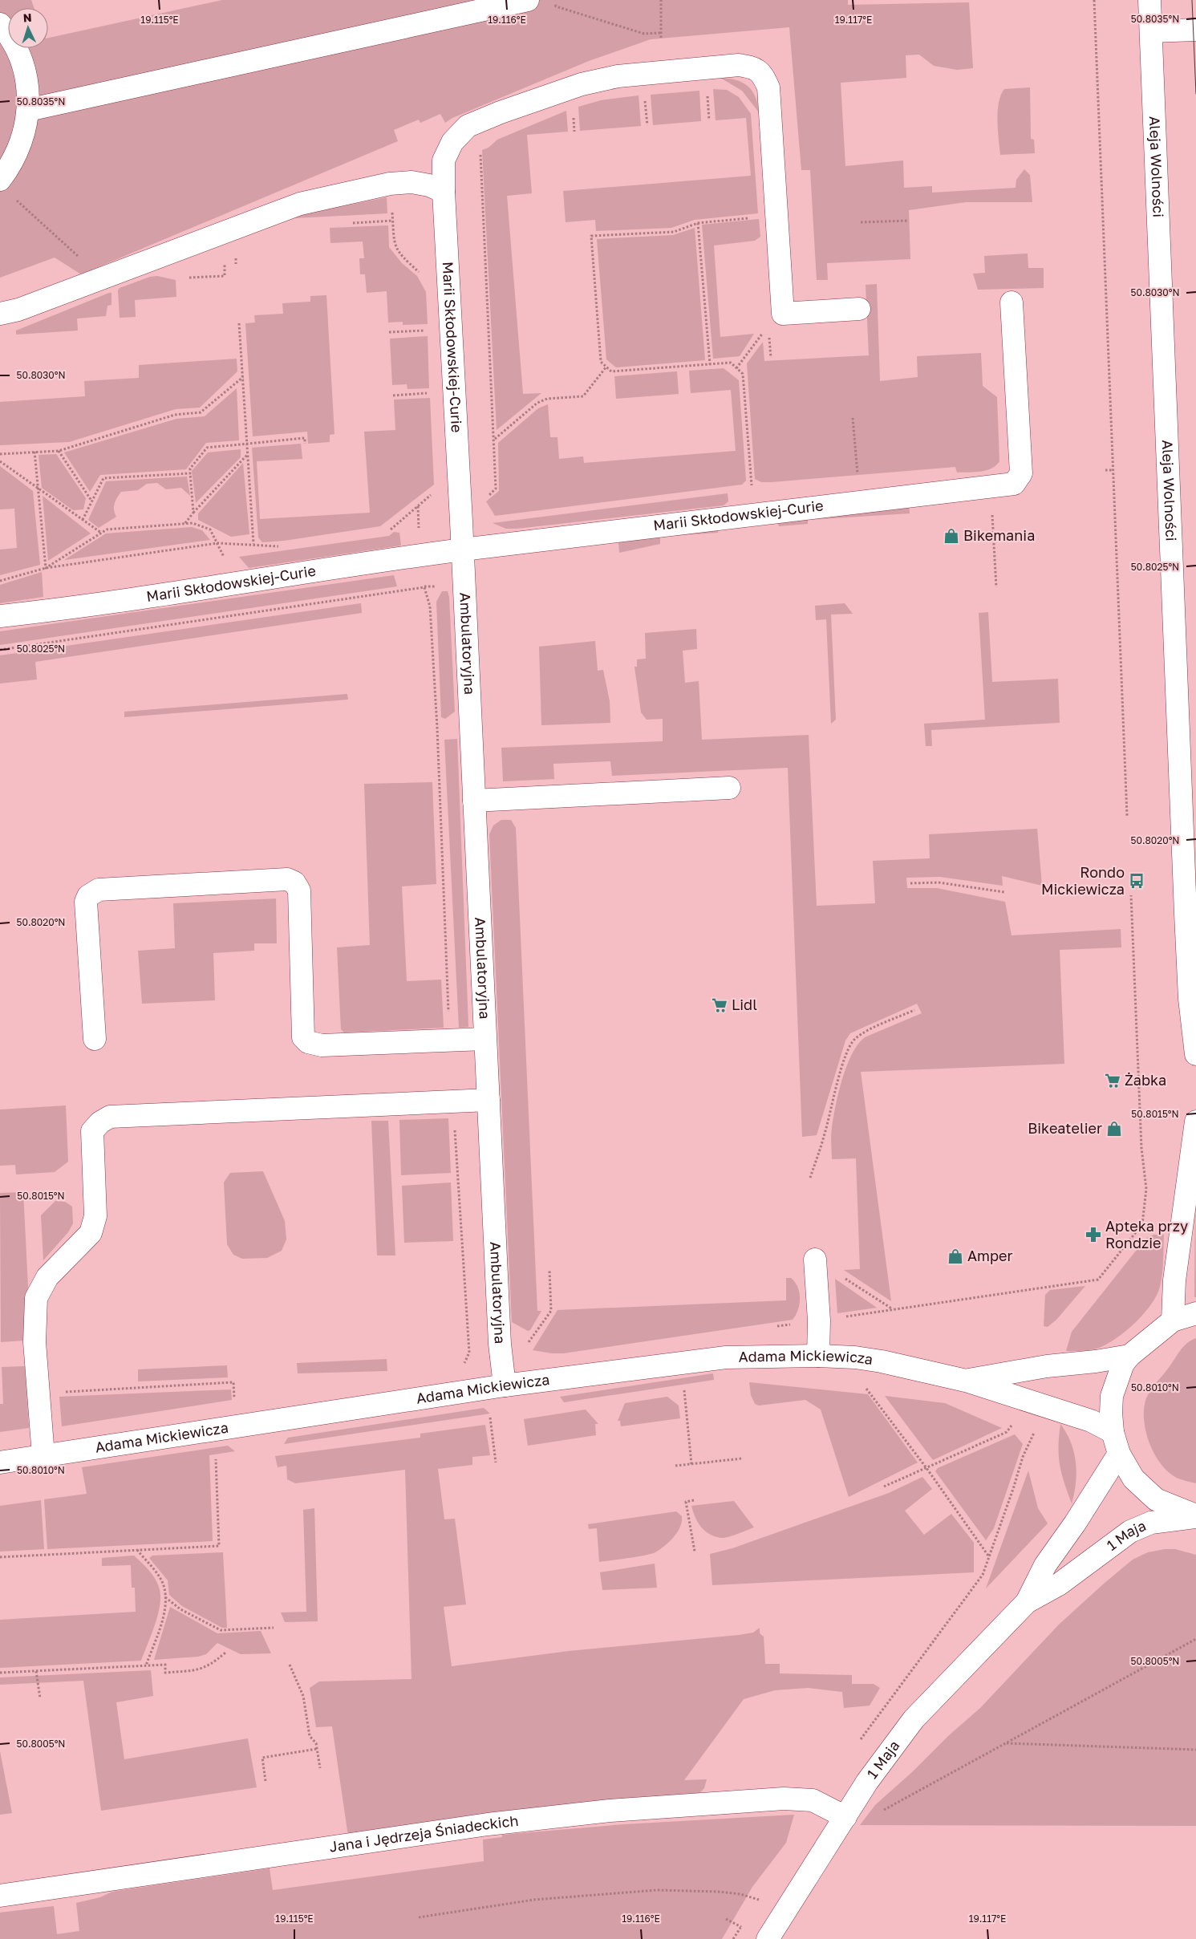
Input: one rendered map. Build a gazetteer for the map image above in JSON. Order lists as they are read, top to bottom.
{
  "streets": {
    "street": [
      "Aleja Wolności",
      "Marii Skłodowskiej-Curie",
      "Ambulatoryjna",
      "Adama Mickiewicza",
      "1 Maja",
      "Jana i Jędrzeja Śniadeckich"
    ]
  },
  "crossings": [
    ["Marii Skłodowskiej-Curie", "Ambulatoryjna"],
    ["Ambulatoryjna", "Adama Mickiewicza"],
    ["1 Maja", "Jana i Jędrzeja Śniadeckich"]
  ],
  "places": {
    "shop": ["Bikemania", "Bikeatelier", "Amper"],
    "bus stop": ["Rondo Mickiewicza"],
    "supermarket": ["Lidl", "Żabka"],
    "pharmacy": ["Apteka przy Rondzie"]
  },
  "north": "top",
  "coordinates": [
    "50.8035°N",
    "19.115°E",
    "19.116°E",
    "19.117°E",
    "50.8030°N",
    "50.8025°N",
    "50.8020°N",
    "50.8015°N",
    "50.8010°N",
    "50.8005°N"
  ]
}
